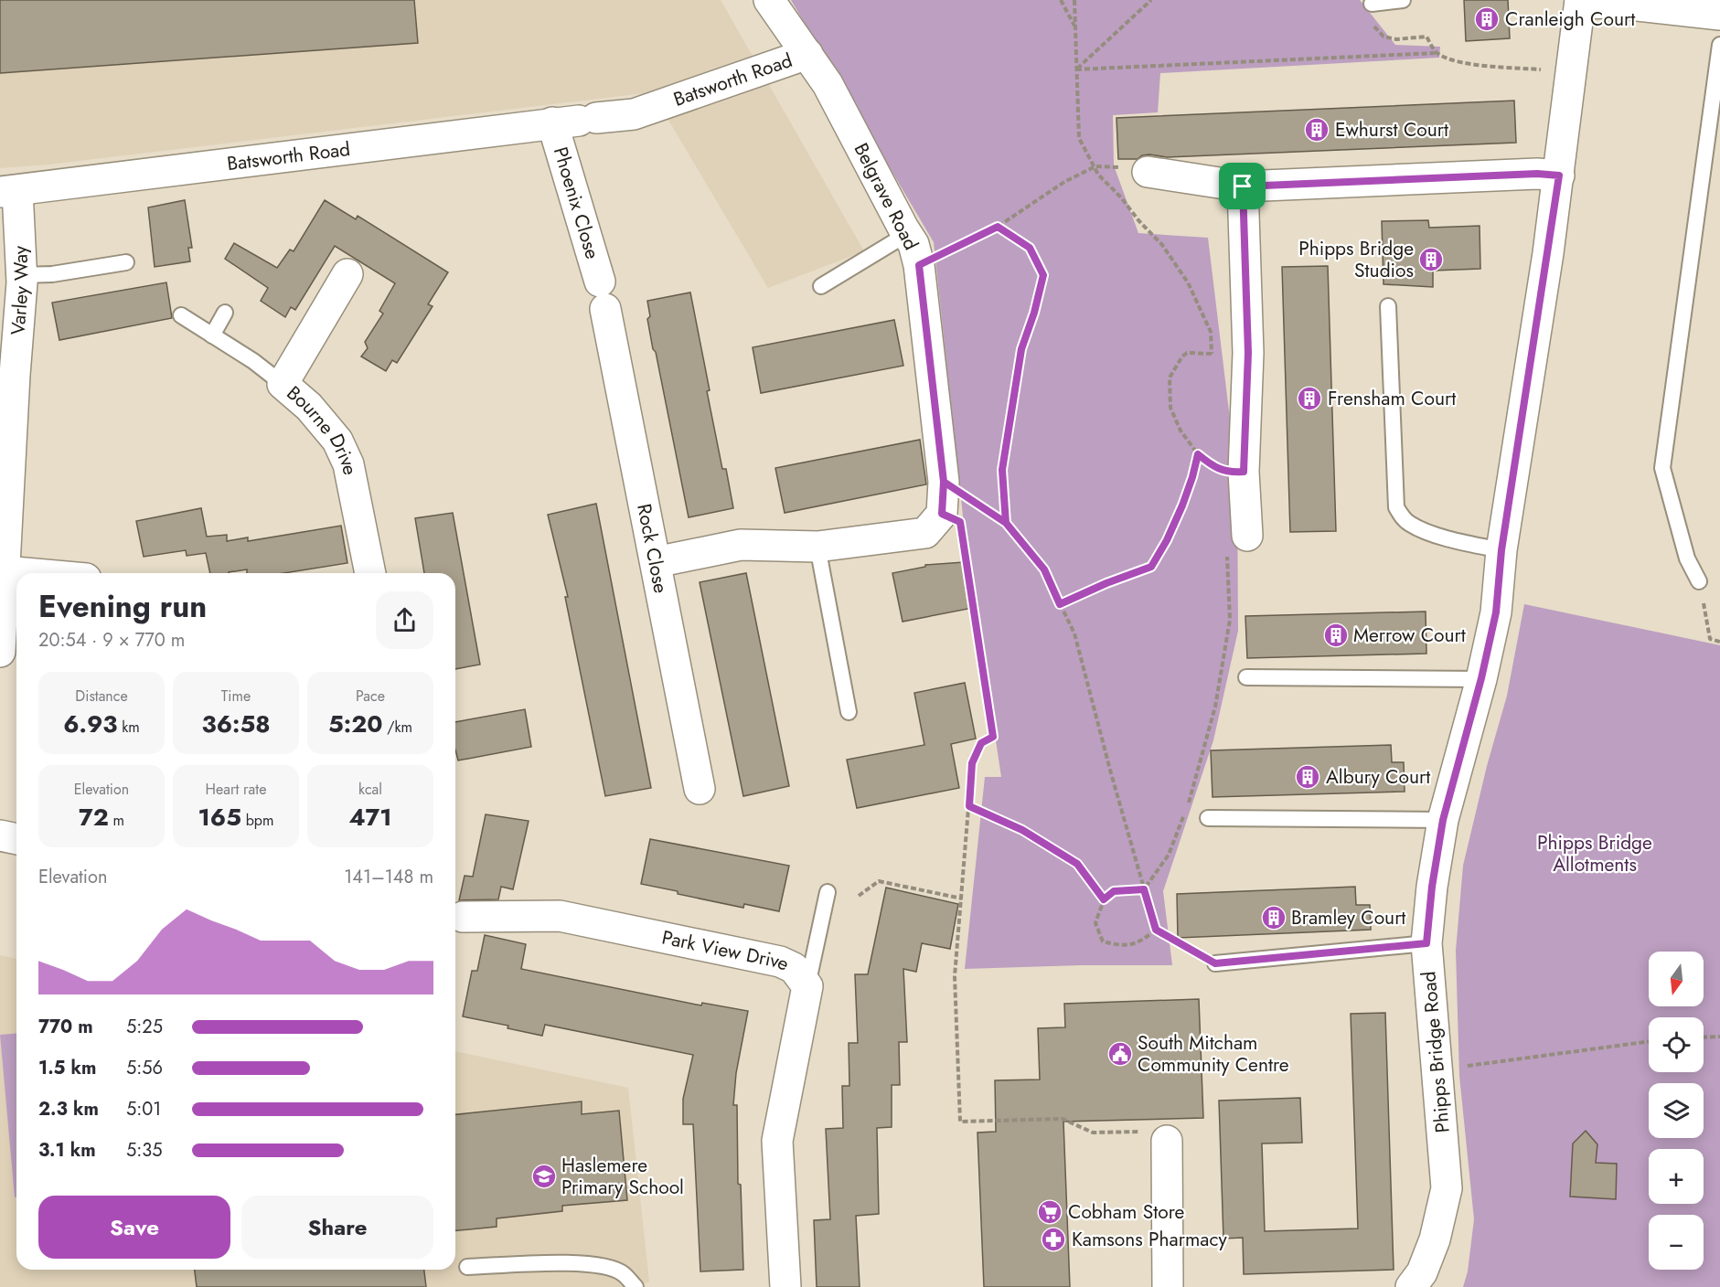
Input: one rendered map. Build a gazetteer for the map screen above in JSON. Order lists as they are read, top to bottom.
{
  "streets": {
    "street": [
      "Batsworth Road",
      "Belgrave Road",
      "Phoenix Close",
      "Varley Way",
      "Bourne Drive",
      "Rock Close",
      "Park View Drive",
      "Phipps Bridge Road"
    ]
  },
  "crossings": [
    ["Batsworth Road", "Belgrave Road"],
    ["Batsworth Road", "Phoenix Close"],
    ["Batsworth Road", "Varley Way"],
    ["Phoenix Close", "Rock Close"]
  ],
  "parks": ["Phipps Bridge Allotments"],
  "places": {
    "building": [
      "Cranleigh Court",
      "Ewhurst Court",
      "Phipps Bridge Studios",
      "Frensham Court",
      "Merrow Court",
      "Albury Court",
      "Bramley Court"
    ],
    "public building": ["South Mitcham Community Centre"],
    "school or university": ["Haslemere Primary School"],
    "supermarket": ["Cobham Store"],
    "pharmacy": ["Kamsons Pharmacy"]
  },
  "north": "bottom",
  "page": {
    "heading": ["Evening run", "20:54 · 9 × 770 m"],
    "stats": [
      ["Distance", "6.93 km"],
      ["Time", "36:58"],
      ["Pace", "5:20 /km"],
      ["Elevation", "72 m"],
      ["Heart rate", "165 bpm"],
      ["kcal", "471"]
    ],
    "chart": ["Elevation", "141–148 m"],
    "map_buttons": ["+", "−"],
    "list": [
      {
        "name": "770 m",
        "note": "5:25"
      },
      {
        "name": "1.5 km",
        "note": "5:56"
      },
      {
        "name": "2.3 km",
        "note": "5:01"
      },
      {
        "name": "3.1 km",
        "note": "5:35"
      }
    ],
    "buttons": ["Save", "Share"]
  }
}
